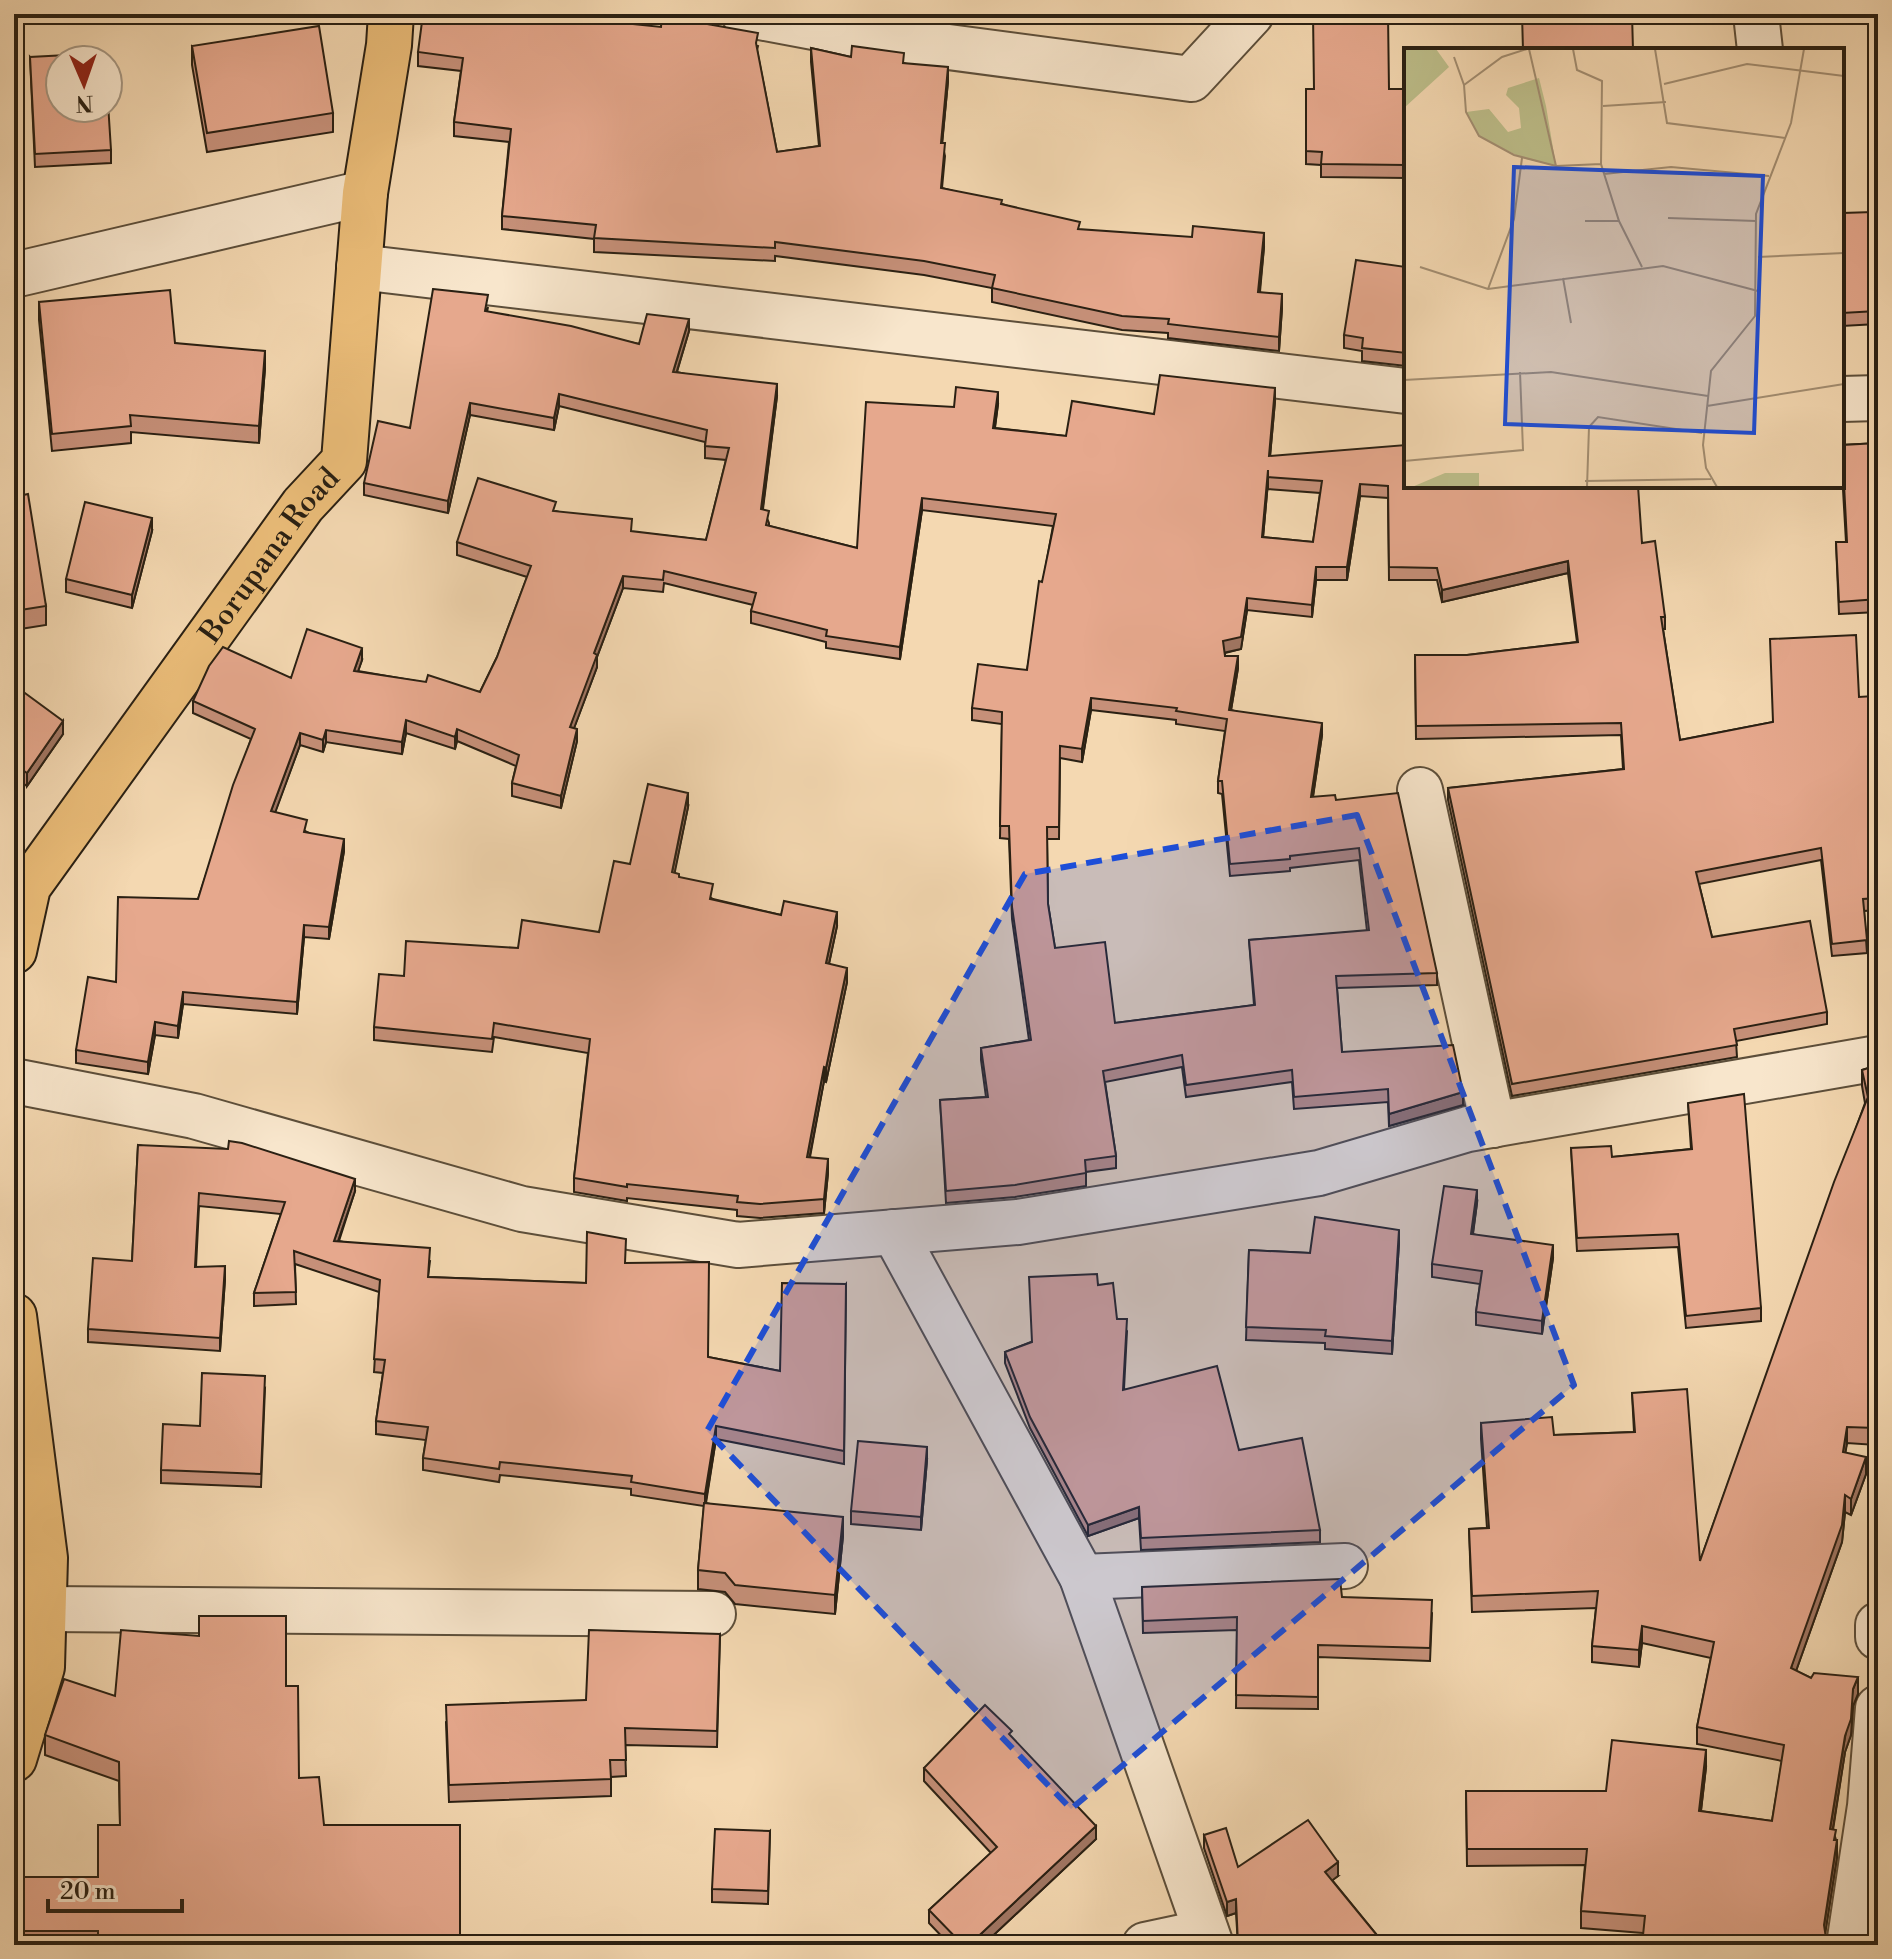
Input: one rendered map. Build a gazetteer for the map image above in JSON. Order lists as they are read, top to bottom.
{
  "streets": {
    "main road": ["Borupana Road"]
  },
  "scale_bar": "20 m",
  "north": "bottom"
}
